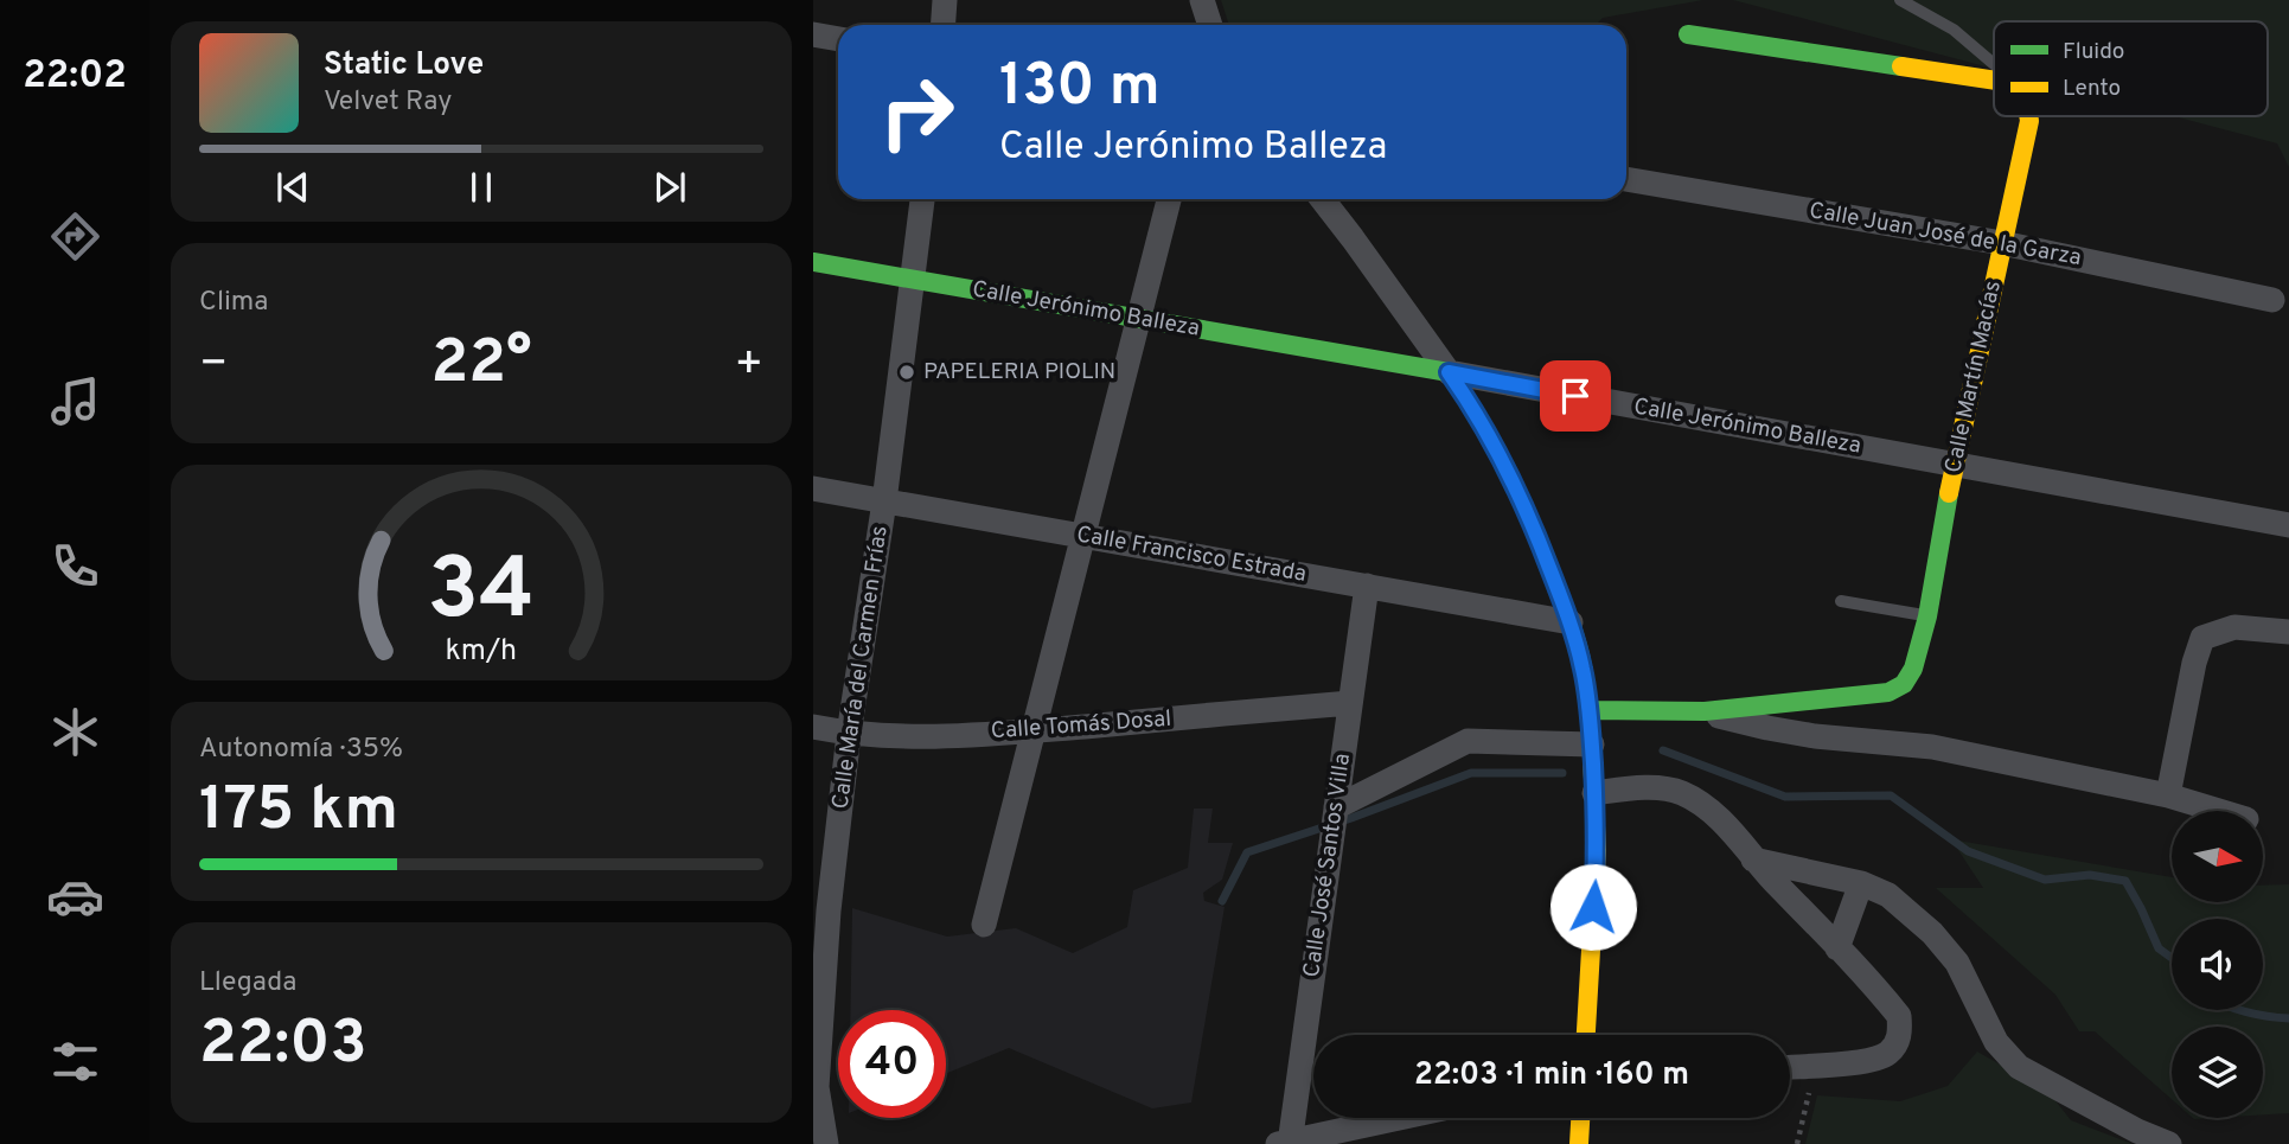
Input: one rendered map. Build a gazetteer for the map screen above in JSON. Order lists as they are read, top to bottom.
{
  "streets": {
    "street": [
      "Calle Juan José de la Garza",
      "Calle Jerónimo Balleza",
      "Calle Martín Macías",
      "Calle Francisco Estrada",
      "Calle María del Carmen Frías",
      "Calle Tomás Dosal",
      "Calle José Santos Villa"
    ]
  },
  "crossings": [
    ["Calle Juan José de la Garza", "Calle Martín Macías"],
    ["Calle Jerónimo Balleza", "Calle Martín Macías"],
    ["Calle Jerónimo Balleza", "Calle María del Carmen Frías"],
    ["Calle Francisco Estrada", "Calle María del Carmen Frías"],
    ["Calle Francisco Estrada", "Calle José Santos Villa"],
    ["Calle María del Carmen Frías", "Calle Tomás Dosal"],
    ["Calle Tomás Dosal", "Calle José Santos Villa"]
  ],
  "places": ["PAPELERIA PIOLIN"],
  "legend": ["Fluido", "Lento"],
  "north": "right",
  "page": {
    "tabs": "22:02",
    "turn": ["130 m", "Calle Jerónimo Balleza"],
    "song": ["Static Love", "Velvet Ray"],
    "tile": [
      "Clima",
      ["Autonomía · 35%", "175 km"],
      ["Llegada", "22:03"]
    ],
    "heat": ["−", "22°", "+"],
    "limit": "40",
    "trip": "22:03 · 1 min · 160 m",
    "gauge": ["34", "km/h"]
  }
}
